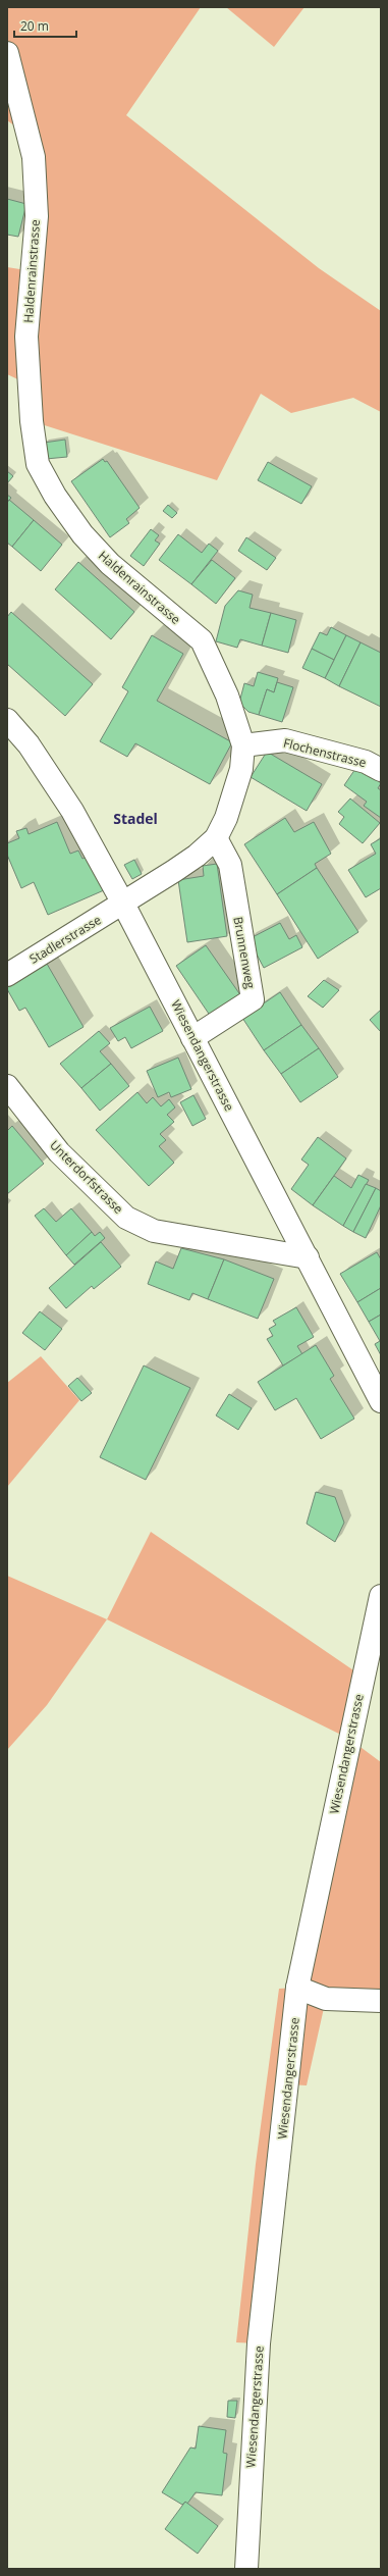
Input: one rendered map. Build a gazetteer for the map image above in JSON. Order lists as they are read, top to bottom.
{
  "streets": {
    "street": [
      "Haldenrainstrasse",
      "Flochenstrasse",
      "Stadlerstrasse",
      "Brunnenweg",
      "Wiesendangerstrasse",
      "Unterdorfstrasse"
    ]
  },
  "crossings": [
    ["Haldenrainstrasse", "Flochenstrasse"],
    ["Haldenrainstrasse", "Stadlerstrasse"],
    ["Haldenrainstrasse", "Brunnenweg"],
    ["Haldenrainstrasse", "Wiesendangerstrasse"],
    ["Stadlerstrasse", "Wiesendangerstrasse"],
    ["Brunnenweg", "Wiesendangerstrasse"],
    ["Wiesendangerstrasse", "Unterdorfstrasse"]
  ],
  "districts": ["Stadel"],
  "scale_bar": "20 m"
}
